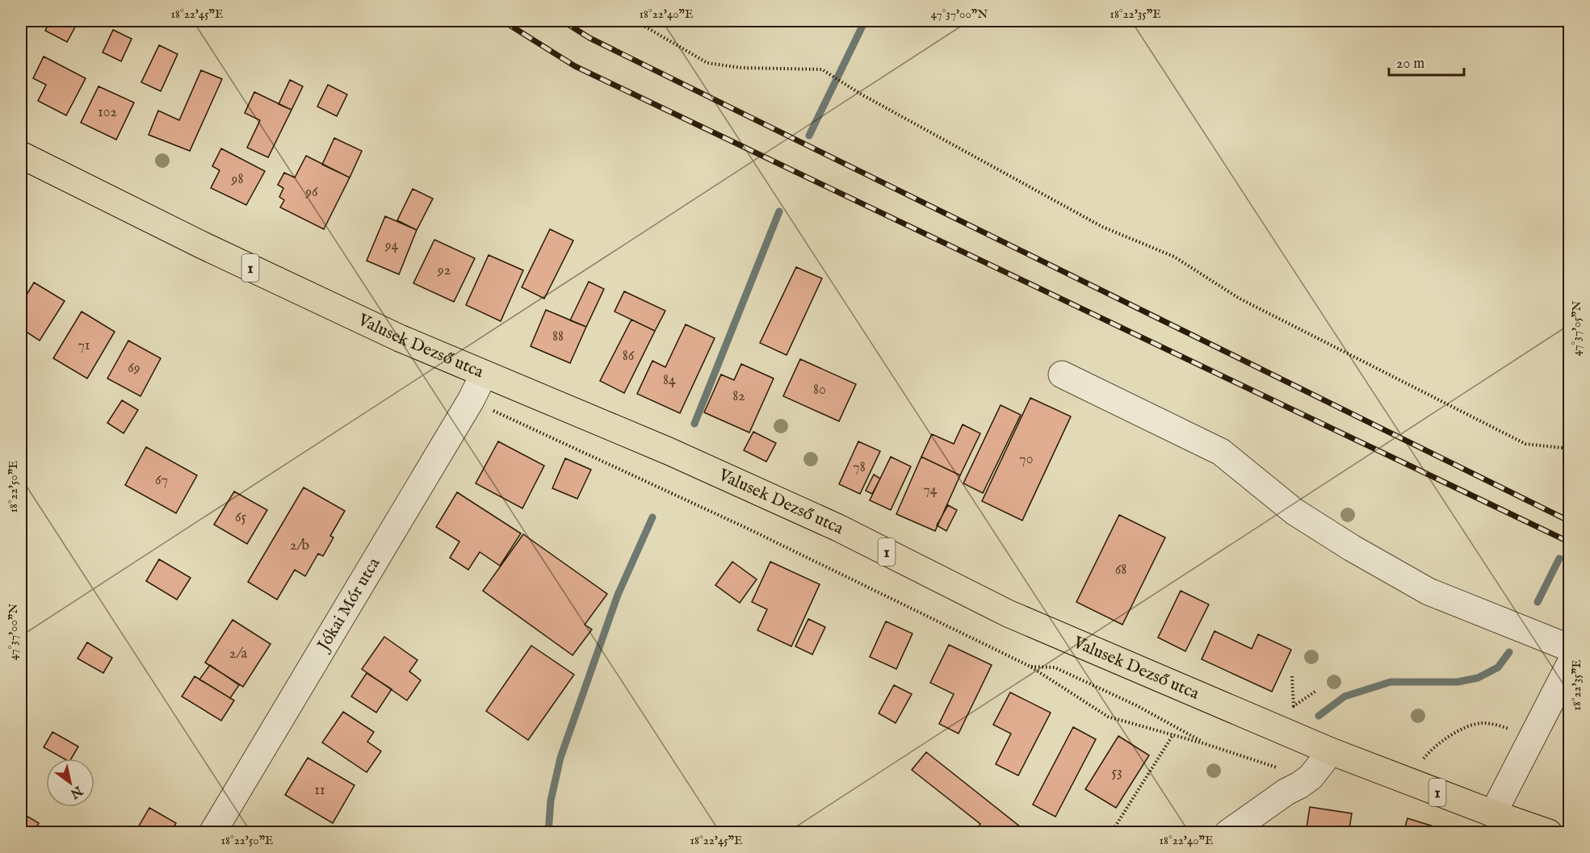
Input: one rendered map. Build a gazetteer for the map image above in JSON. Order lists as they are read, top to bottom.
{
  "streets": {
    "main road": ["1", "Valusek Dezső utca"],
    "street": ["Jókai Mór utca"]
  },
  "crossings": [
    ["Valusek Dezső utca", "Jókai Mór utca"]
  ],
  "house_numbers": [
    "102",
    "98",
    "96",
    "94",
    "92",
    "88",
    "71",
    "86",
    "69",
    "84",
    "80",
    "82",
    "70",
    "78",
    "67",
    "74",
    "65",
    "2/b",
    "68",
    "2/a",
    "53",
    "11"
  ],
  "scale_bar": "20 m",
  "north": "bottom right",
  "coordinates": [
    "18°22'45\"E",
    "18°22'40\"E",
    "47°37'00\"N",
    "18°22'35\"E",
    "47°37'05\"N",
    "18°22'50\"E"
  ]
}
